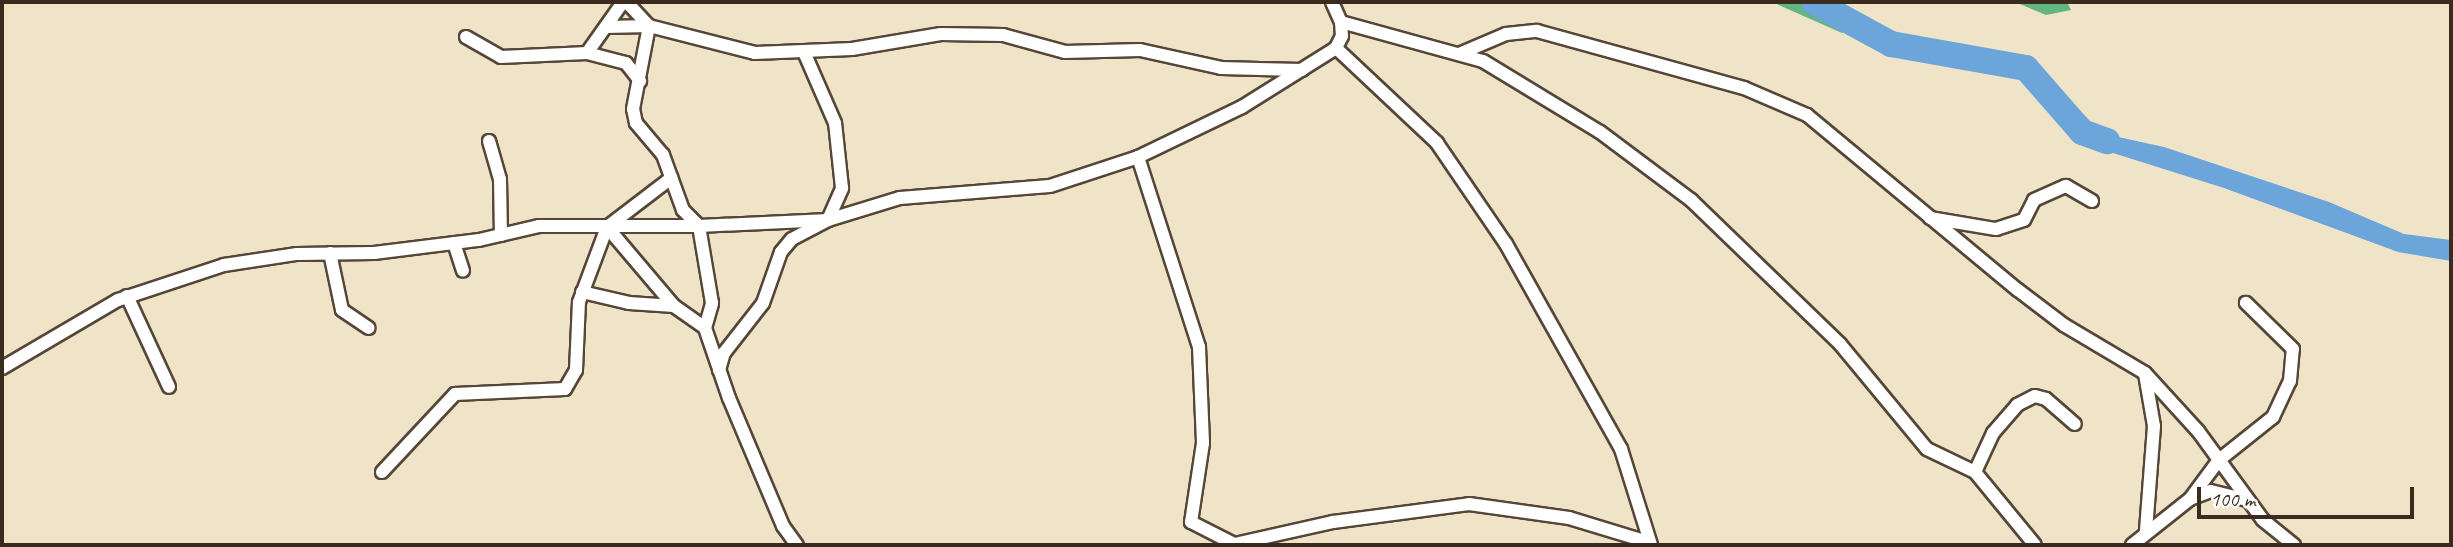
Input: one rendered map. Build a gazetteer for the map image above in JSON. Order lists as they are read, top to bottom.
{
  "scale_bar": "100 m"
}
